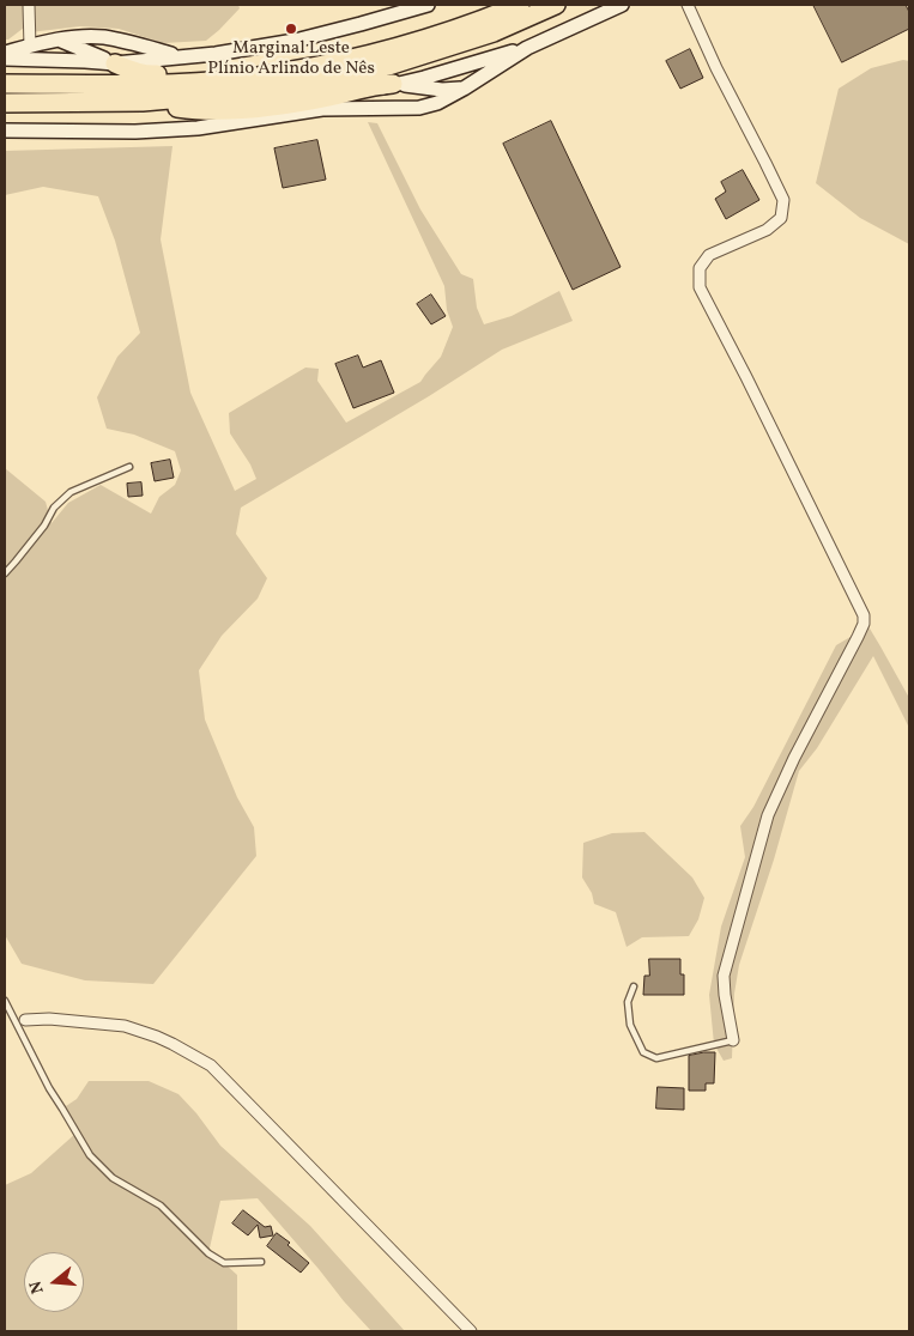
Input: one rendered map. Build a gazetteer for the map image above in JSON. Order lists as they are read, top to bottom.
{
  "places": ["Marginal Leste Plínio Arlindo de Nês"],
  "north": "left"
}
